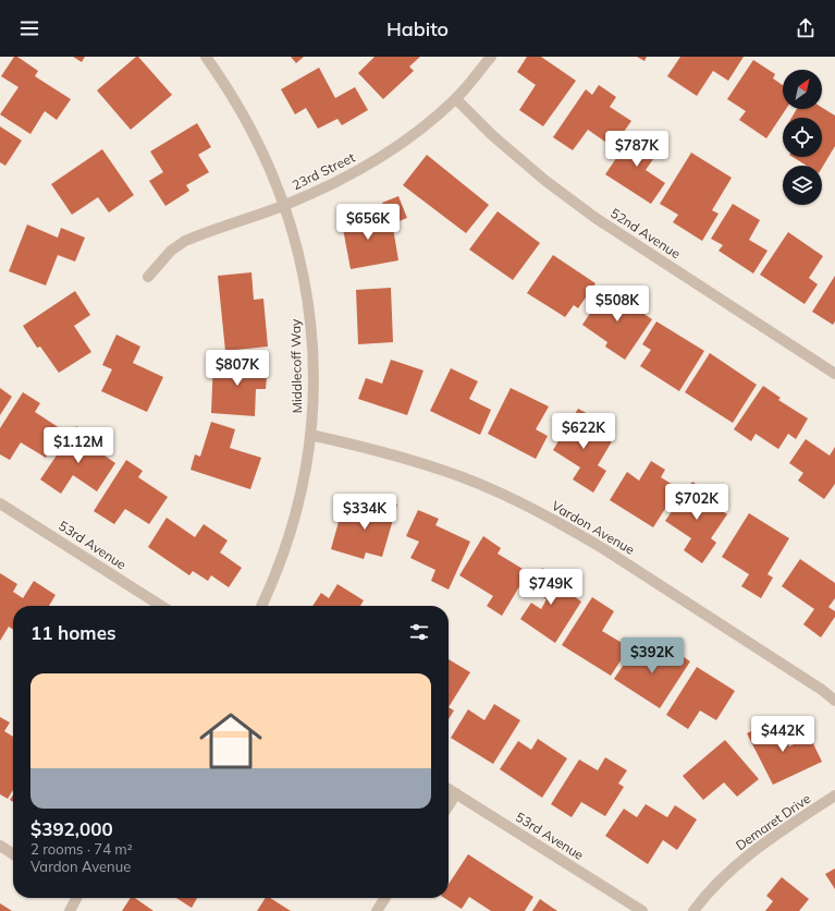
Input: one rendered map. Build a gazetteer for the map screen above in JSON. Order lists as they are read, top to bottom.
{
  "streets": {
    "street": [
      "23rd Street",
      "52nd Avenue",
      "Middlecoff Way",
      "Vardon Avenue",
      "53rd Avenue",
      "Demaret Drive"
    ]
  },
  "crossings": [
    ["23rd Street", "52nd Avenue"],
    ["23rd Street", "Middlecoff Way"],
    ["Middlecoff Way", "Vardon Avenue"]
  ],
  "north": "top right",
  "page": {
    "header": "Habito",
    "price": [
      "$787K",
      "$656K",
      "$508K",
      "$807K",
      "$622K",
      "$1.12M",
      "$702K",
      "$334K",
      "$749K",
      "$392K",
      "$442K"
    ],
    "heading": "11 homes",
    "list": [
      {
        "name": "$392,000",
        "note": "2 rooms · 74 m² · Vardon Avenue"
      }
    ]
  }
}
